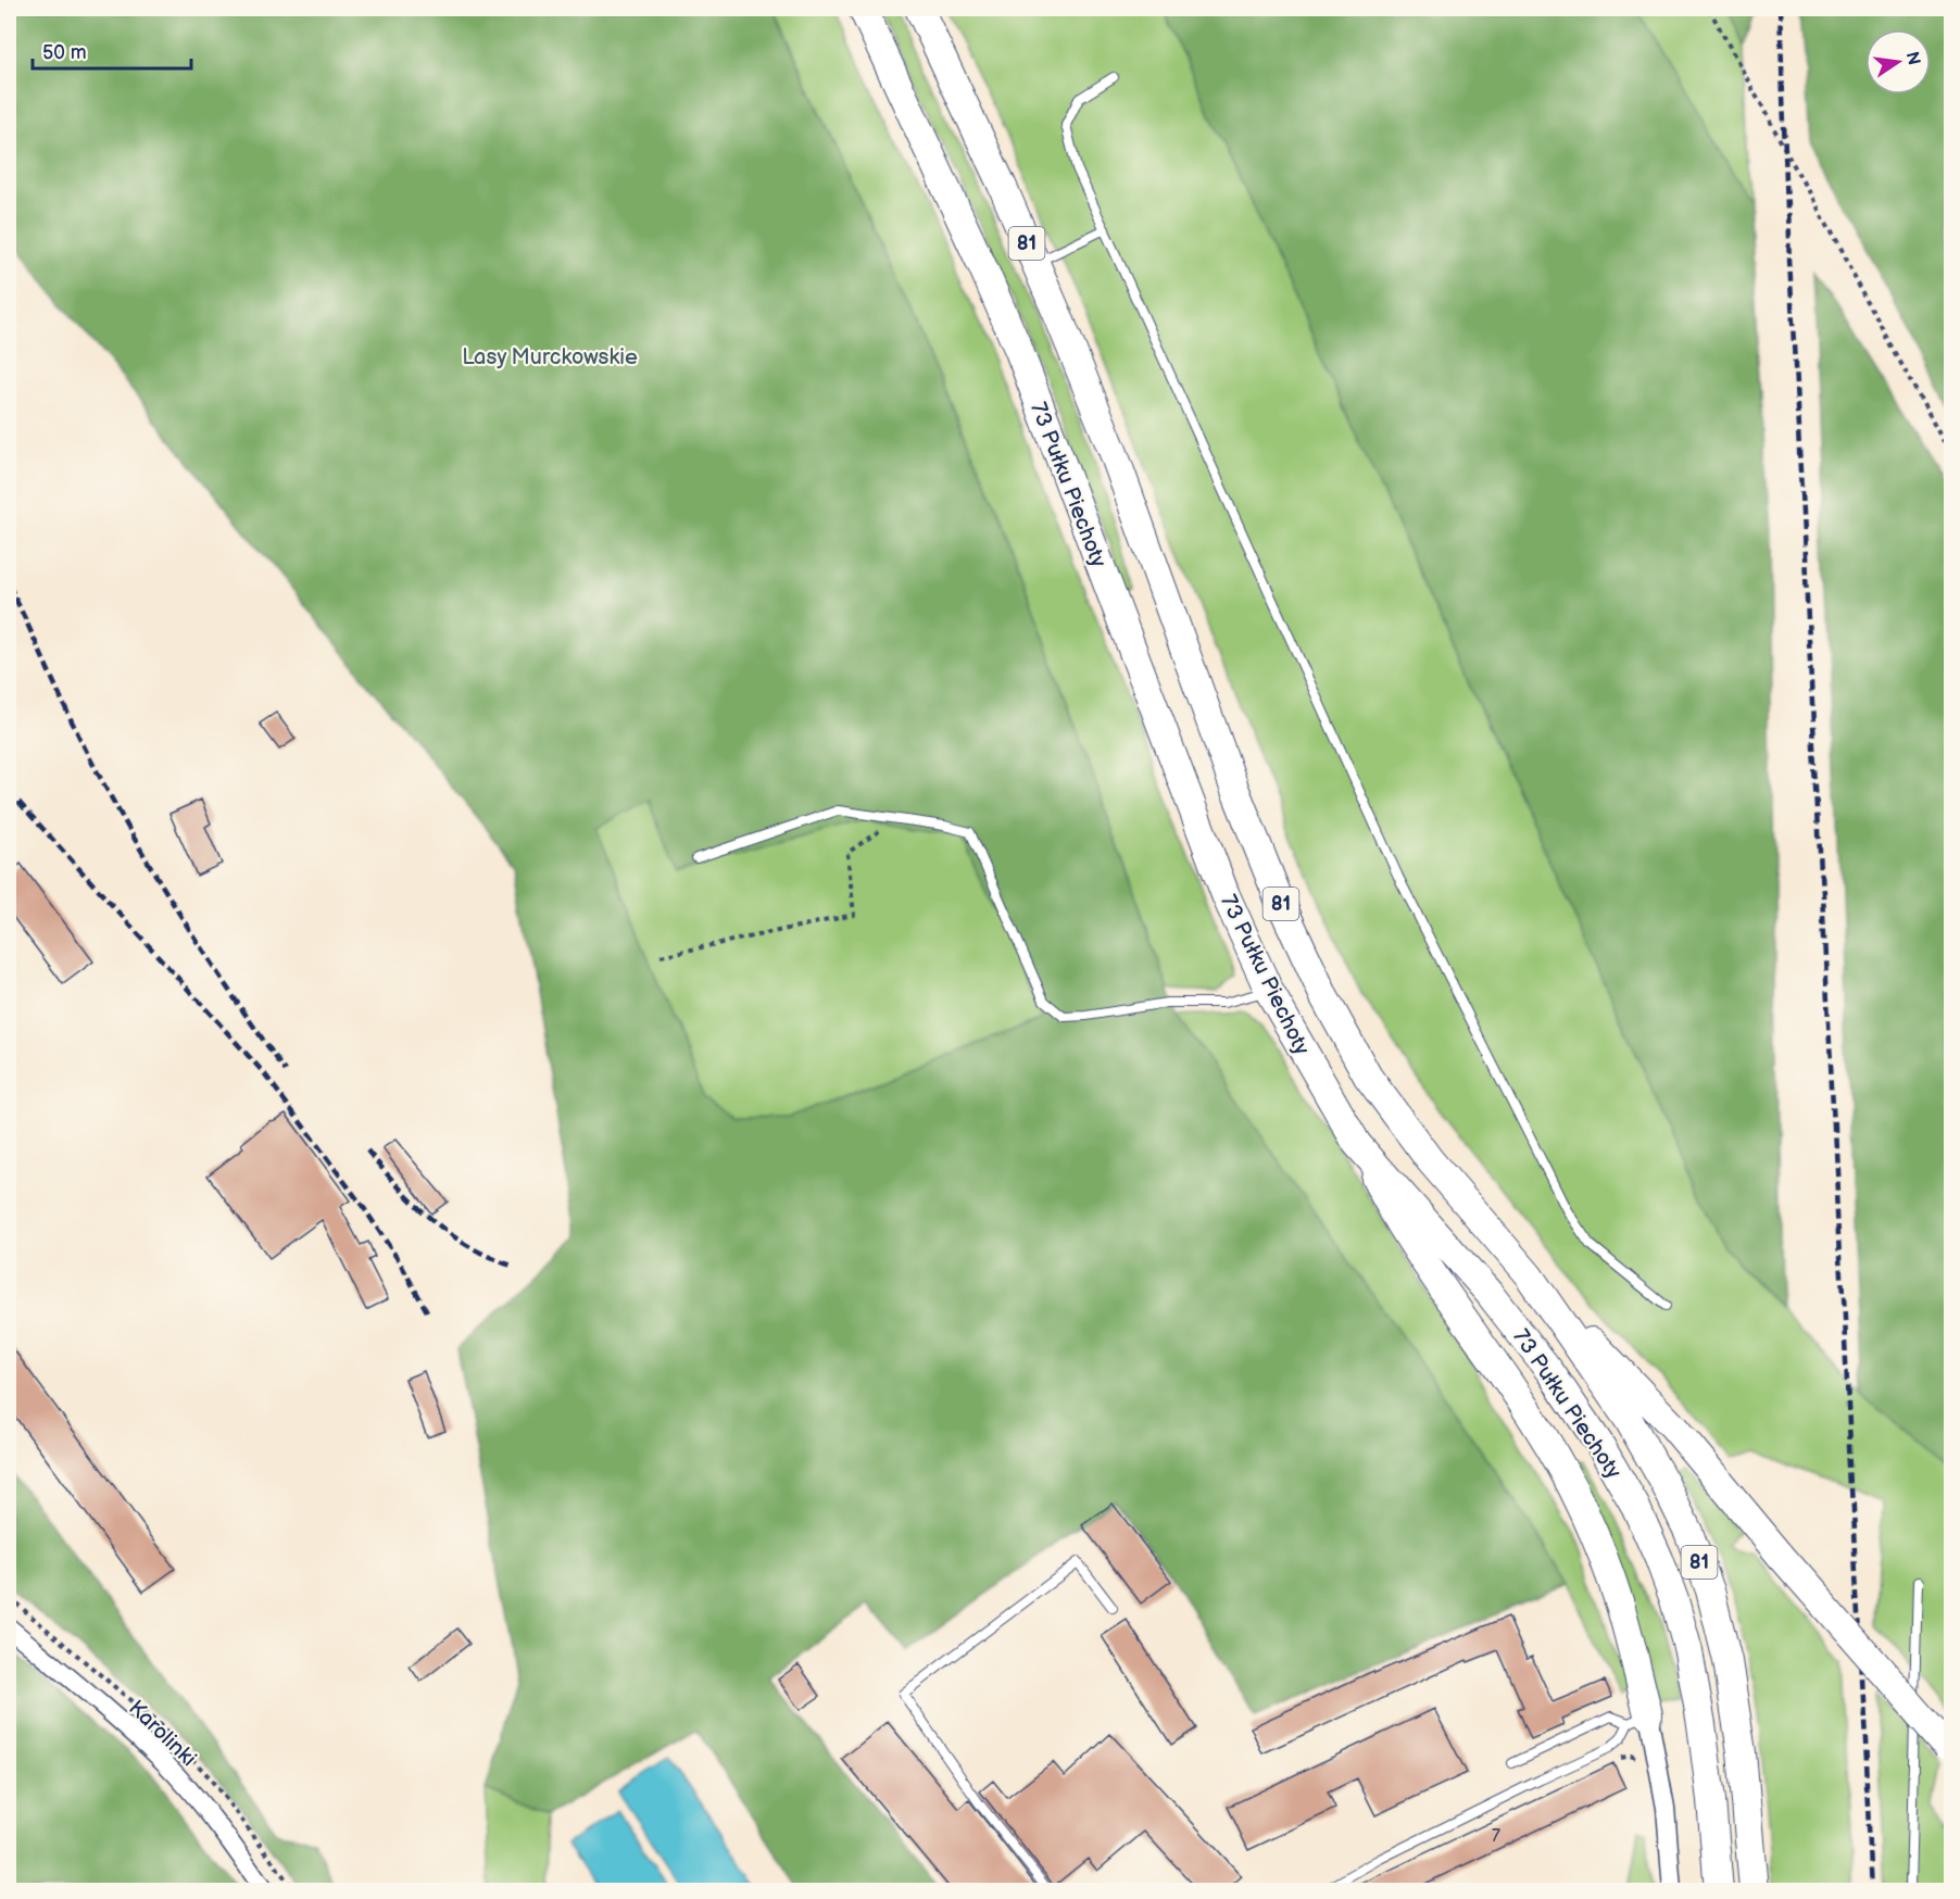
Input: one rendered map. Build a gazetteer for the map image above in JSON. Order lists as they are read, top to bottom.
{
  "streets": {
    "main road": ["81", "73 Pułku Piechoty"],
    "street": ["Karolinki"]
  },
  "parks": ["Lasy Murckowskie"],
  "house_numbers": ["7"],
  "scale_bar": "50 m",
  "north": "right"
}
